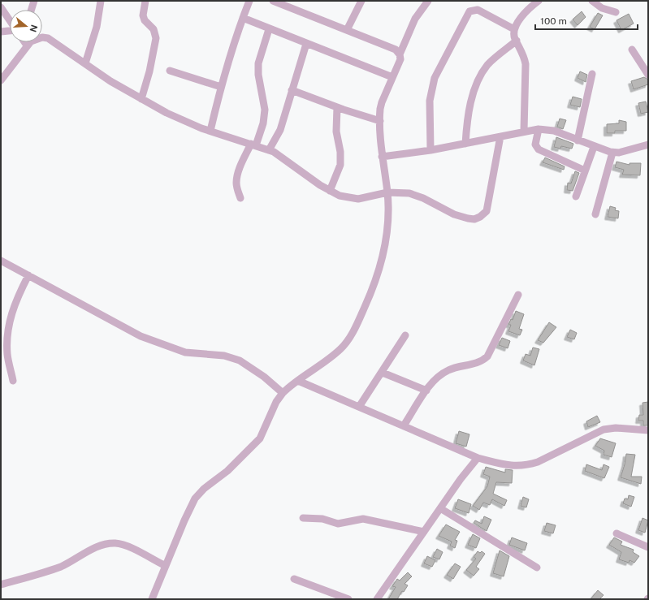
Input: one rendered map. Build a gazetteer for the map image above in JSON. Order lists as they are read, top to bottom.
{
  "scale_bar": "100 m",
  "north": "right"
}
